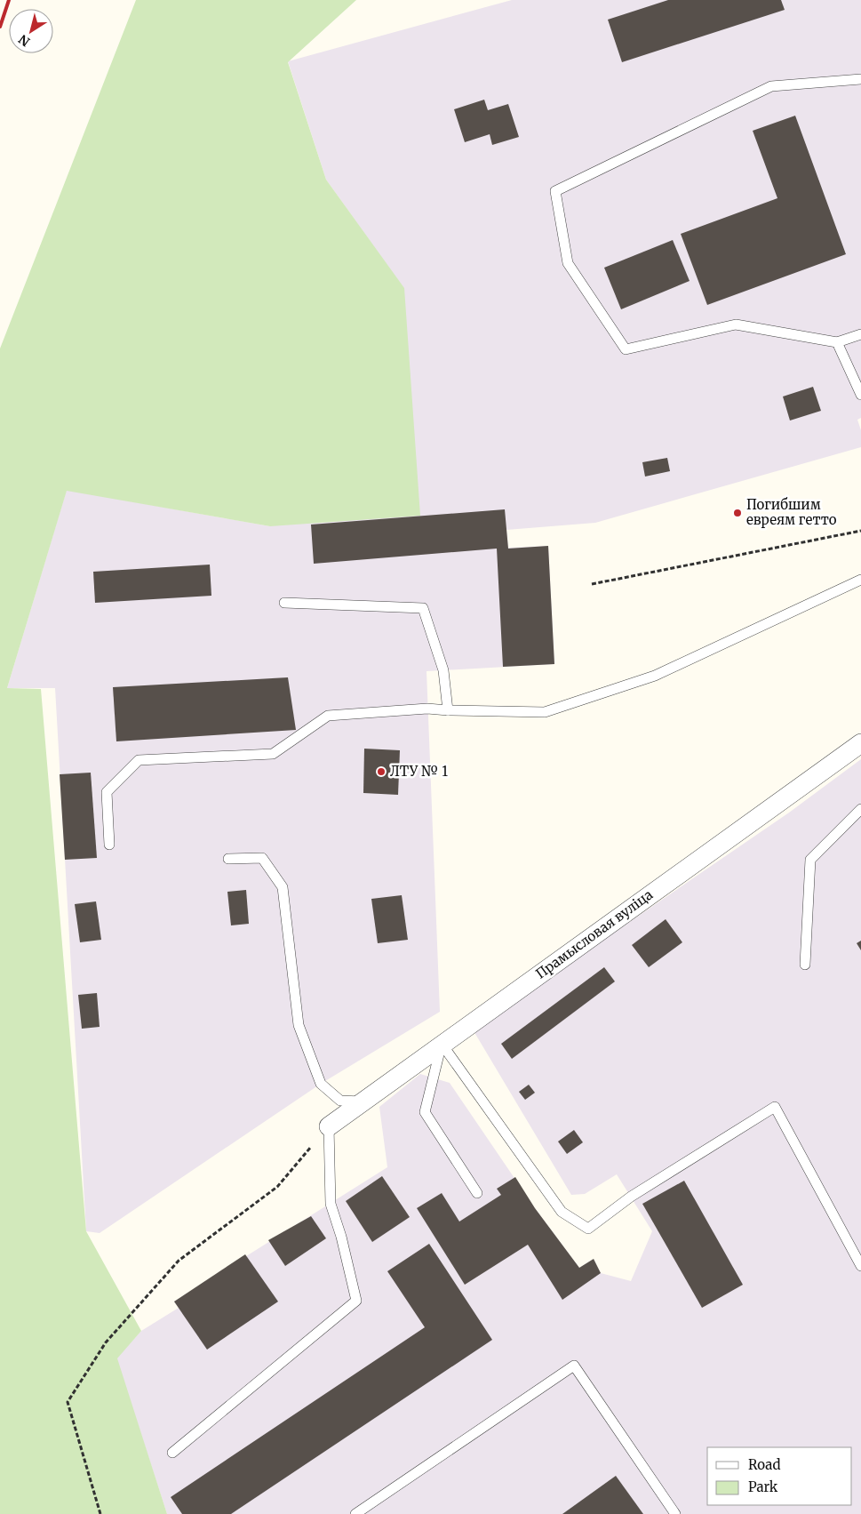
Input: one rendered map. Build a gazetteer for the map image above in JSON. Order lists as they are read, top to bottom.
{
  "streets": {
    "street": ["Прамысловая вуліца"]
  },
  "places": ["Погибшим евреям гетто", "ЛТУ № 1"],
  "legend": ["Road", "Park"],
  "north": "bottom left"
}
